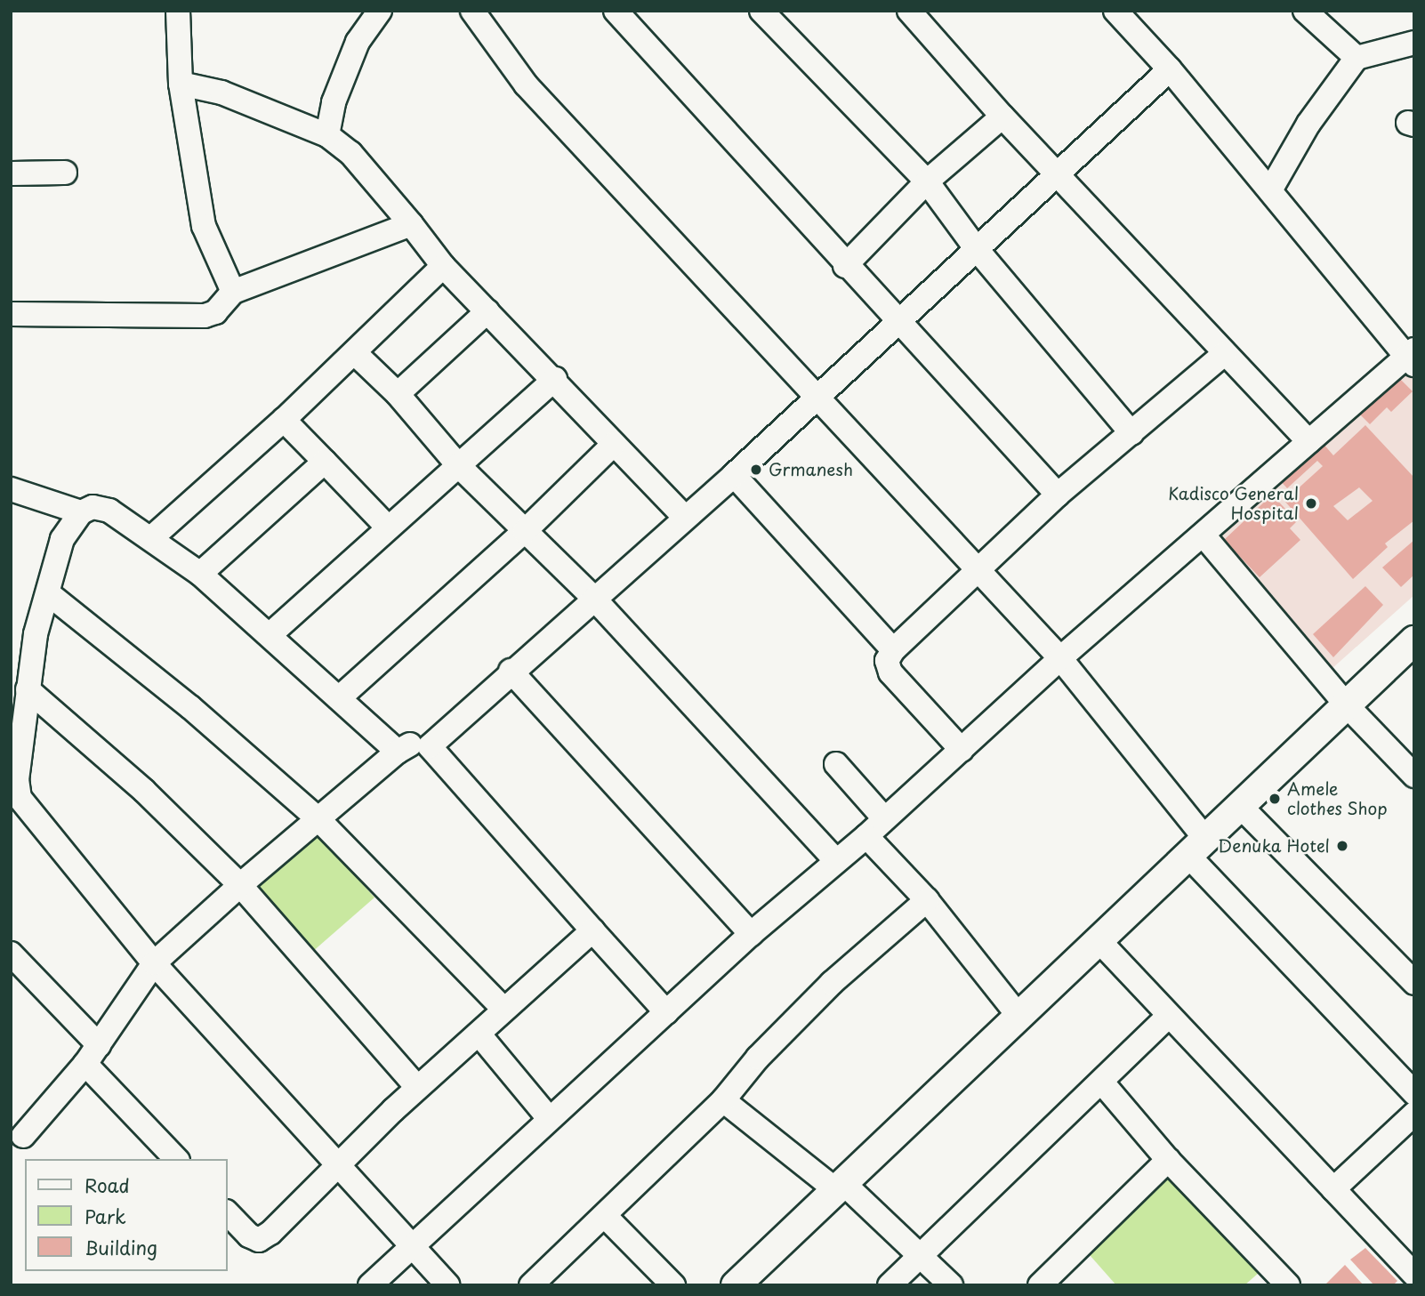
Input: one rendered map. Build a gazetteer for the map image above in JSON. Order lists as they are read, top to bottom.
{
  "places": [
    "Grmanesh",
    "Kadisco General Hospital",
    "Amele clothes Shop",
    "Denuka Hotel"
  ],
  "legend": ["Road", "Park", "Building"]
}
